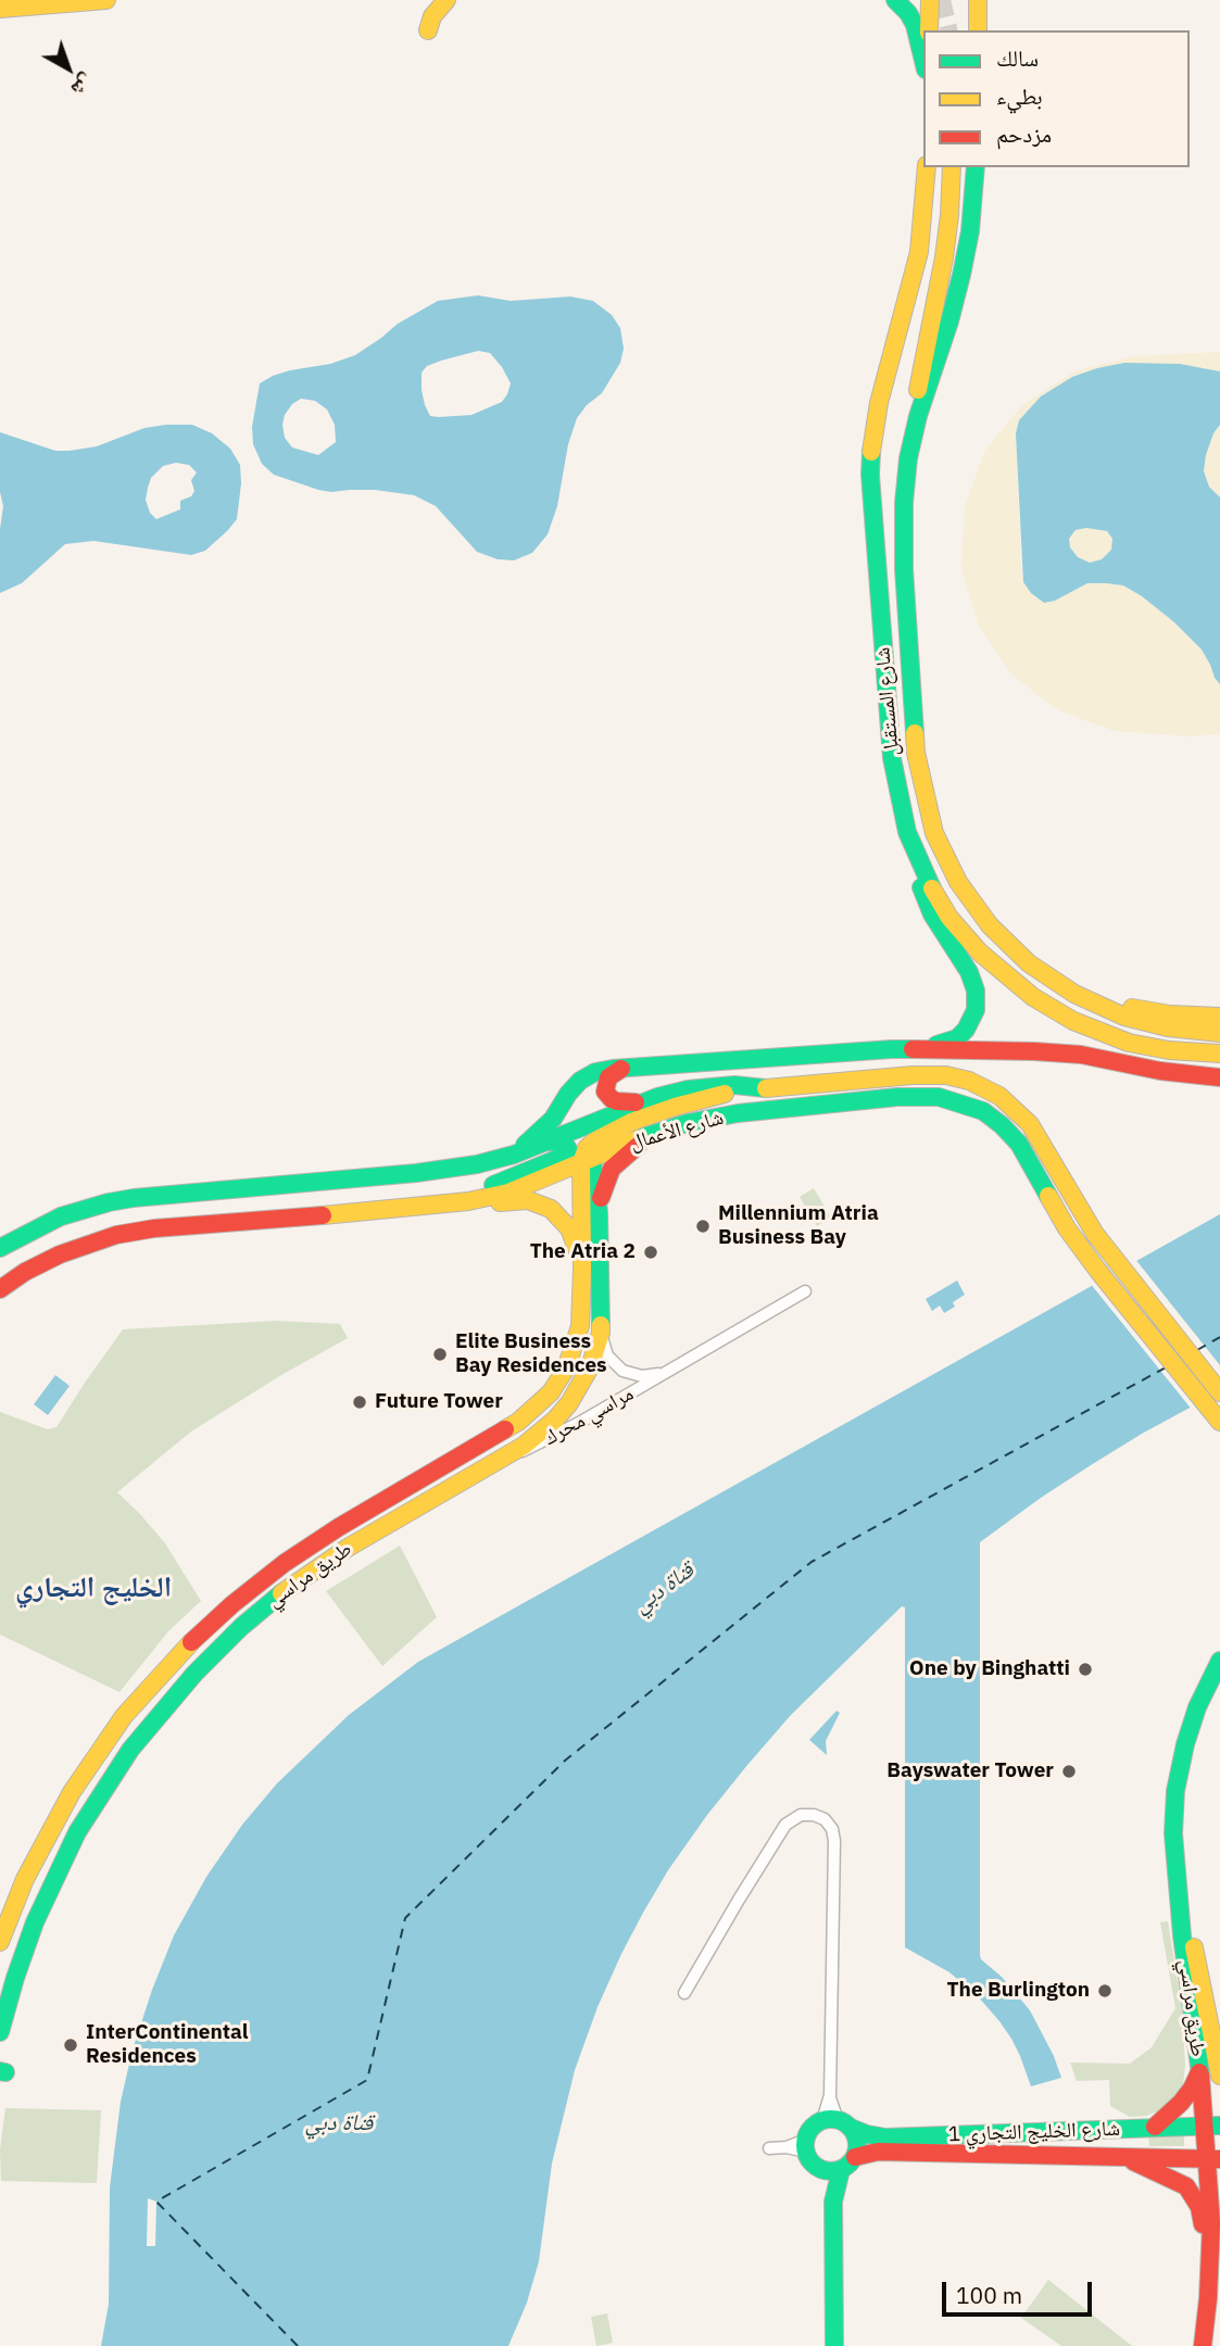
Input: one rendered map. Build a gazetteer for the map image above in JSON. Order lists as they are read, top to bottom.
{
  "streets": {
    "street": [
      "شارع المستقبل",
      "شارع الأعمال",
      "مراسي محرك",
      "طريق مراسي",
      "شارع الخليج التجاري 1"
    ]
  },
  "crossings": [
    ["شارع الأعمال", "طريق مراسي"],
    ["مراسي محرك", "طريق مراسي"],
    ["طريق مراسي", "شارع الخليج التجاري 1"]
  ],
  "districts": ["الخليج التجاري"],
  "water": ["قناة دبي"],
  "places": [
    "Millennium Atria Business Bay",
    "The Atria 2",
    "Elite Business Bay Residences",
    "Future Tower",
    "One by Binghatti",
    "Bayswater Tower",
    "The Burlington",
    "InterContinental Residences"
  ],
  "legend": ["سالك", "بطيء", "مزدحم"],
  "scale_bar": "100 m",
  "north": "bottom right"
}
